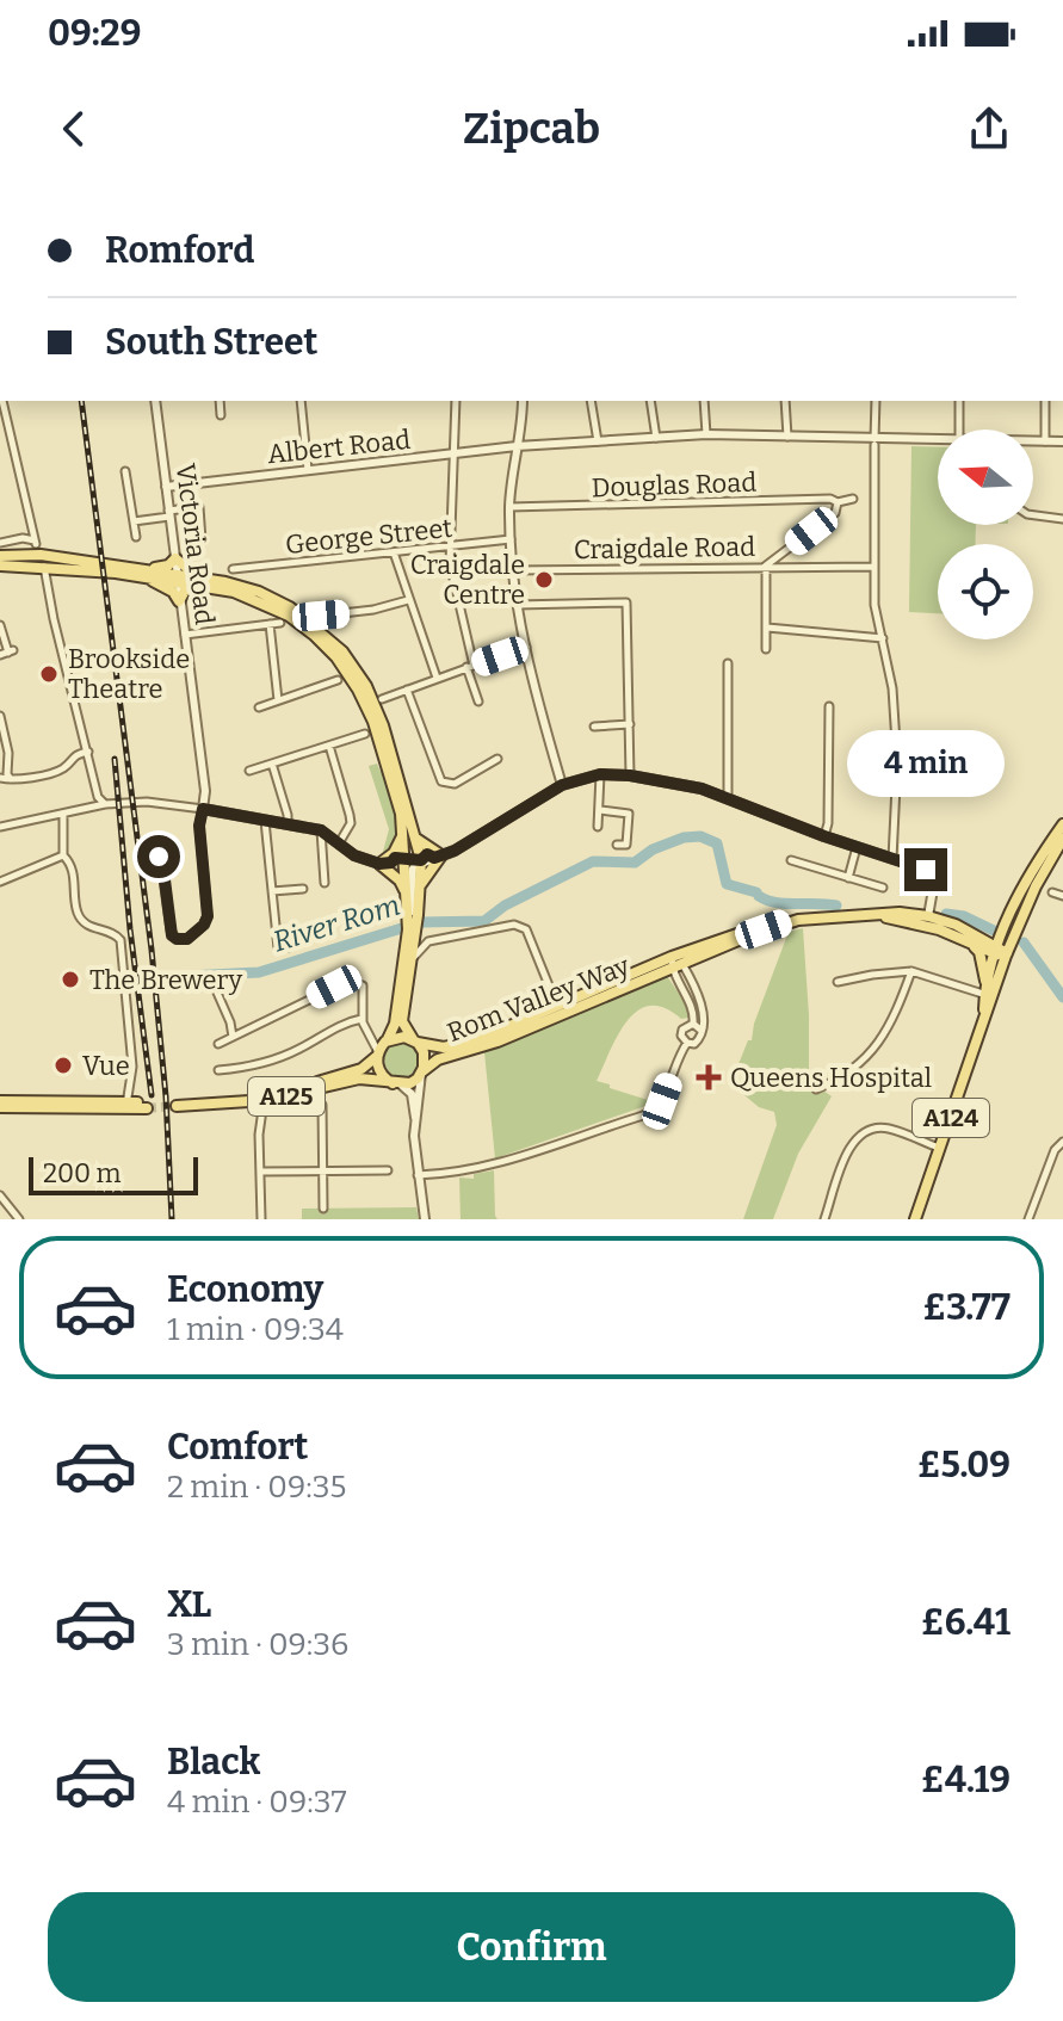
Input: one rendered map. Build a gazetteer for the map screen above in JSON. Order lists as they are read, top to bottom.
{
  "streets": {
    "main road": ["Rom Valley Way", "A125", "A124"],
    "street": [
      "Albert Road",
      "Douglas Road",
      "George Street",
      "Victoria Road",
      "Craigdale Road"
    ]
  },
  "crossings": [
    ["Albert Road", "Victoria Road"],
    ["Rom Valley Way", "A125"],
    ["Rom Valley Way", "A124"]
  ],
  "water": ["River Rom"],
  "places": {
    "other": [
      "Craigdale Centre",
      "Brookside Theatre",
      "The Brewery",
      "Vue"
    ],
    "health": ["Queens Hospital"]
  },
  "scale_bar": "200 m",
  "north": "left",
  "page": {
    "status": "09:29",
    "header": "Zipcab",
    "banner": ["Romford", "South Street"],
    "bubble": "4 min",
    "scale": "200 m",
    "list": [
      {
        "name": "Economy",
        "note": "1 min · 09:34",
        "value": "£3.77"
      },
      {
        "name": "Comfort",
        "note": "2 min · 09:35",
        "value": "£5.09"
      },
      {
        "name": "XL",
        "note": "3 min · 09:36",
        "value": "£6.41"
      },
      {
        "name": "Black",
        "note": "4 min · 09:37",
        "value": "£4.19"
      }
    ],
    "buttons": "Confirm"
  }
}
